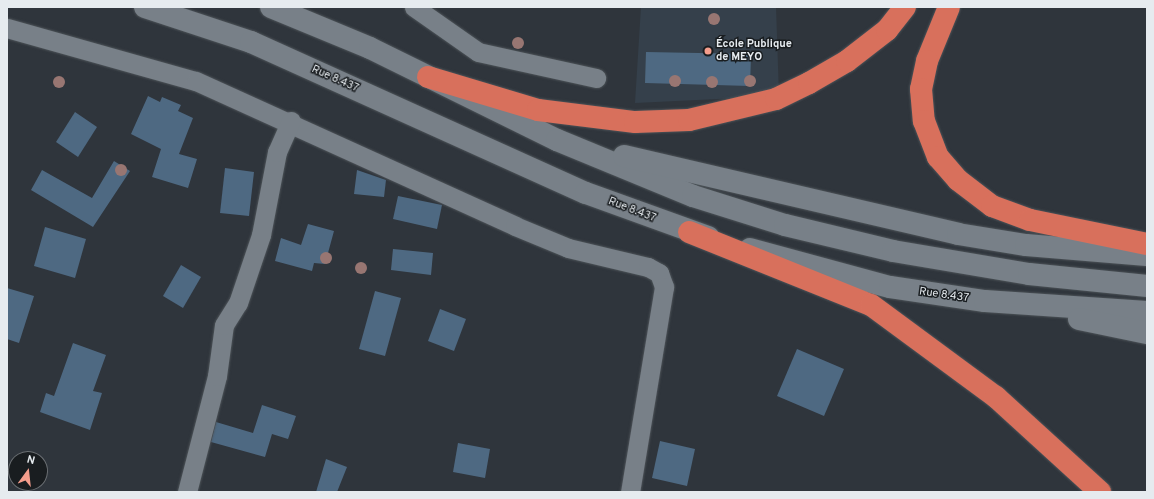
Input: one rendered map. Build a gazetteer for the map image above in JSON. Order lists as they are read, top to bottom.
{
  "streets": {
    "main road": ["Rue 8.437"]
  },
  "places": ["École Publique de MEYO"],
  "north": "top"
}
